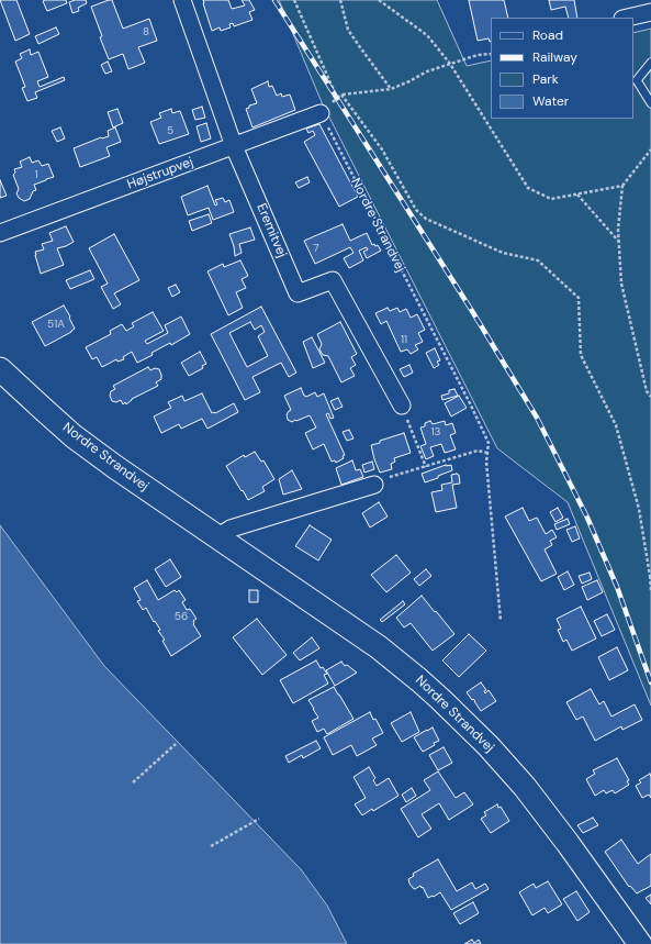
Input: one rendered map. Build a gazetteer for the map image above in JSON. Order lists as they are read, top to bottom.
{
  "streets": {
    "main road": ["Nordre Strandvej"],
    "street": ["Højstrupvej", "Eremitvej"]
  },
  "crossings": [
    ["Højstrupvej", "Nordre Strandvej"],
    ["Højstrupvej", "Eremitvej"]
  ],
  "house_numbers": [
    "8",
    "5",
    "1",
    "7",
    "51A",
    "11",
    "13",
    "56"
  ],
  "legend": [
    "Road",
    "Railway",
    "Park",
    "Water"
  ]
}
